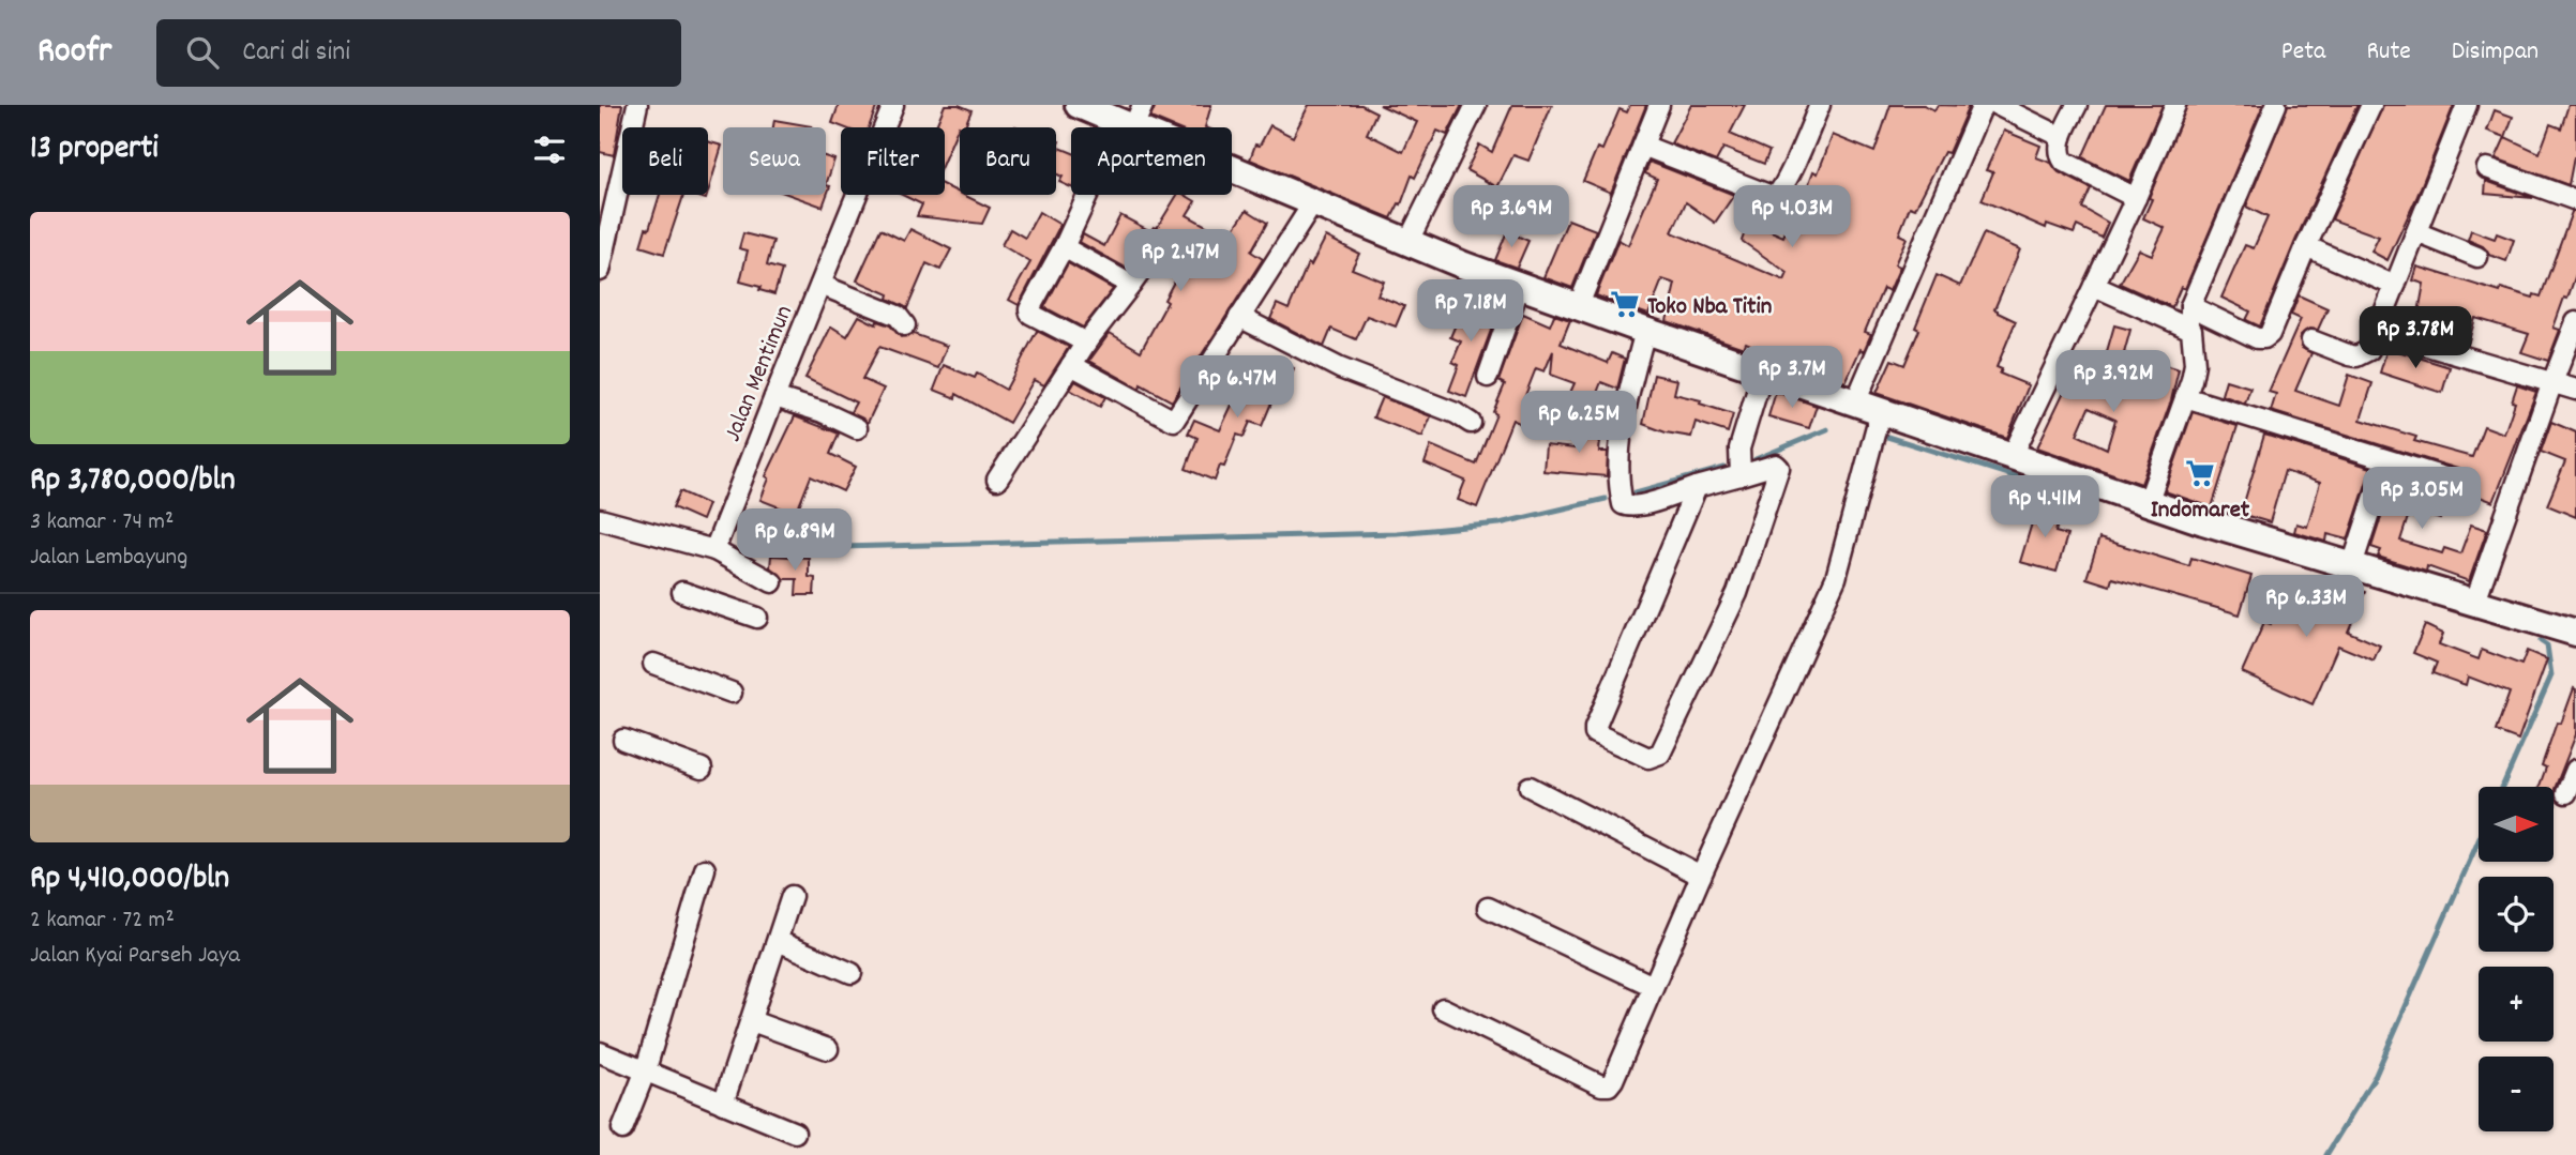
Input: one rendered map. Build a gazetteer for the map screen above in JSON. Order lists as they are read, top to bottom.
{
  "streets": {
    "street": ["Jalan Mentimun"]
  },
  "places": {
    "supermarket": ["Toko Nba Titin", "Indomaret"]
  },
  "north": "right",
  "page": {
    "header": "Roofr",
    "search": "Cari di sini",
    "nav": ["Peta", "Rute", "Disimpan"],
    "heading": "13 properti",
    "chip": [
      "Beli",
      "Sewa",
      "Filter",
      "Baru",
      "Apartemen"
    ],
    "price": [
      "Rp 3.69M",
      "Rp 4.03M",
      "Rp 2.47M",
      "Rp 7.18M",
      "Rp 3.78M",
      "Rp 3.7M",
      "Rp 3.92M",
      "Rp 6.47M",
      "Rp 6.25M",
      "Rp 3.05M",
      "Rp 4.41M",
      "Rp 6.89M",
      "Rp 6.33M"
    ],
    "list": [
      {
        "name": "Rp 3,780,000/bln",
        "note": "3 kamar · 74 m² · Jalan Lembayung"
      },
      {
        "name": "Rp 4,410,000/bln",
        "note": "2 kamar · 72 m² · Jalan Kyai Parseh Jaya"
      }
    ],
    "map_buttons": ["+", "−"]
  }
}
